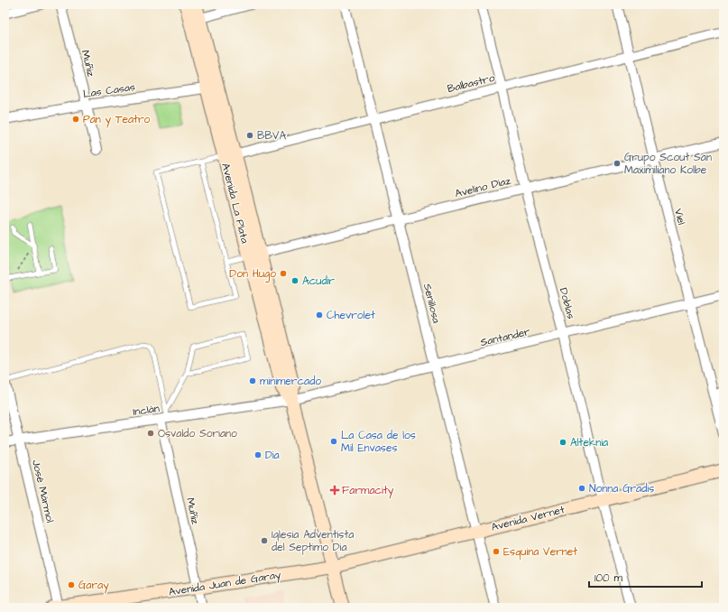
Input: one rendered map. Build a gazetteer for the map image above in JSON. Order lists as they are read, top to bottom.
{
  "streets": {
    "main road": ["Avenida La Plata", "Avenida Vernet", "Avenida Juan de Garay"],
    "street": [
      "Muñiz",
      "Balbastro",
      "Las Casas",
      "Avelino Díaz",
      "Viel",
      "Senillosa",
      "Doblas",
      "Santander",
      "Inclán",
      "José Mármol"
    ]
  },
  "crossings": [
    ["Muñiz", "Las Casas"],
    ["Muñiz", "Inclán"],
    ["Muñiz", "Avenida Juan de Garay"],
    ["Balbastro", "Avenida La Plata"],
    ["Balbastro", "Viel"],
    ["Balbastro", "Senillosa"],
    ["Balbastro", "Doblas"],
    ["Las Casas", "Avenida La Plata"],
    ["Avelino Díaz", "Avenida La Plata"],
    ["Avelino Díaz", "Viel"],
    ["Avelino Díaz", "Senillosa"],
    ["Avelino Díaz", "Doblas"],
    ["Avenida La Plata", "Santander"],
    ["Avenida La Plata", "Inclán"],
    ["Avenida La Plata", "Avenida Vernet"],
    ["Avenida La Plata", "Avenida Juan de Garay"],
    ["Viel", "Santander"],
    ["Senillosa", "Santander"],
    ["Senillosa", "Avenida Vernet"],
    ["Doblas", "Santander"],
    ["Doblas", "Avenida Vernet"],
    ["Santander", "Inclán"],
    ["Inclán", "José Mármol"],
    ["José Mármol", "Avenida Juan de Garay"],
    ["Avenida Vernet", "Avenida Juan de Garay"]
  ],
  "places": {
    "other": [
      "Pan y Teatro",
      "BBVA",
      "Grupo Scout San Maximiliano Kolbe",
      "Don Hugo",
      "Acudir",
      "Chevrolet",
      "minimercado",
      "Osvaldo Soriano",
      "La Casa de los Mil Envases",
      "Alteknia",
      "Dia",
      "Nonna Gradis",
      "Iglesia Adventista del Septimo Dia",
      "Esquina Vernet",
      "Garay"
    ],
    "health": ["Farmacity"]
  },
  "scale_bar": "100 m"
}
